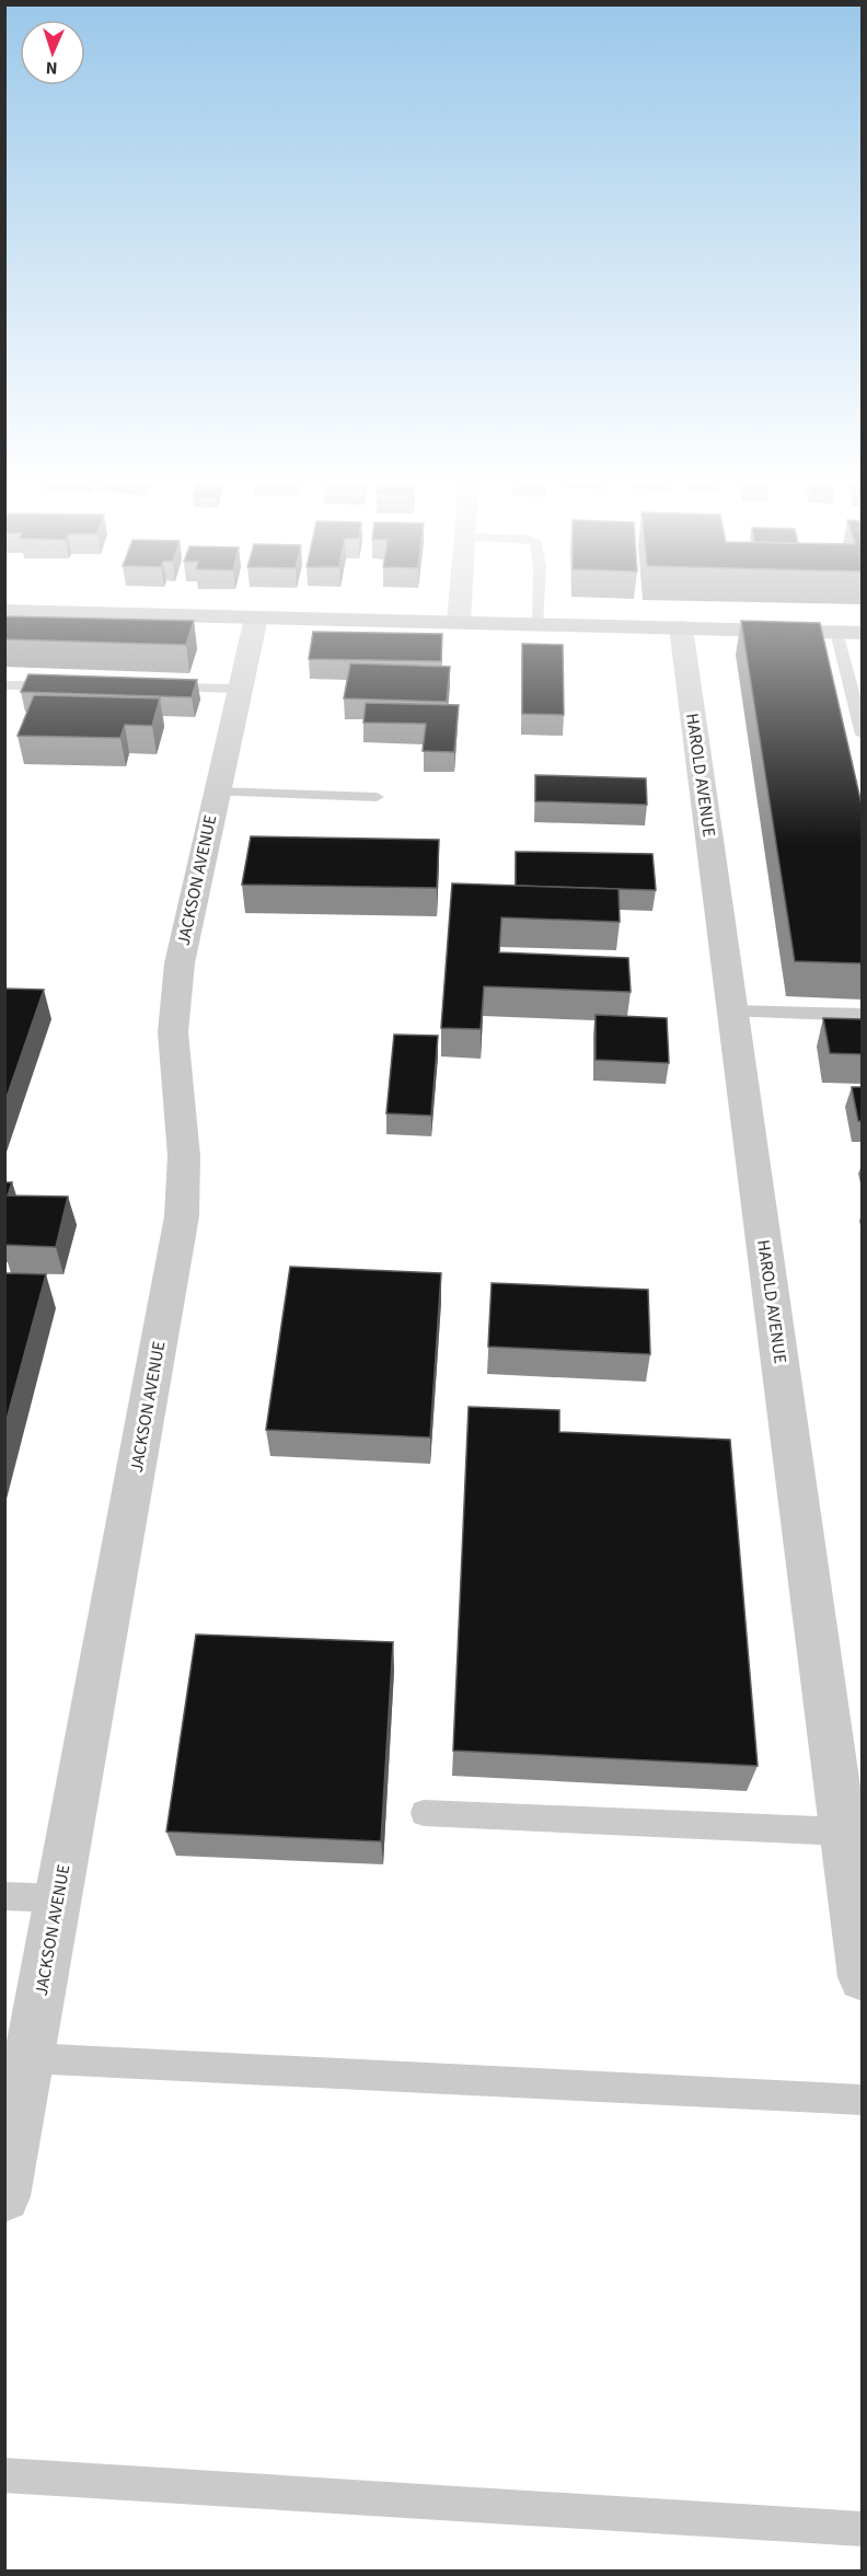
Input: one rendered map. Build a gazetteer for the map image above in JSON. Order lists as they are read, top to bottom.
{
  "streets": {
    "street": ["HAROLD AVENUE", "JACKSON AVENUE"]
  },
  "north": "bottom"
}
